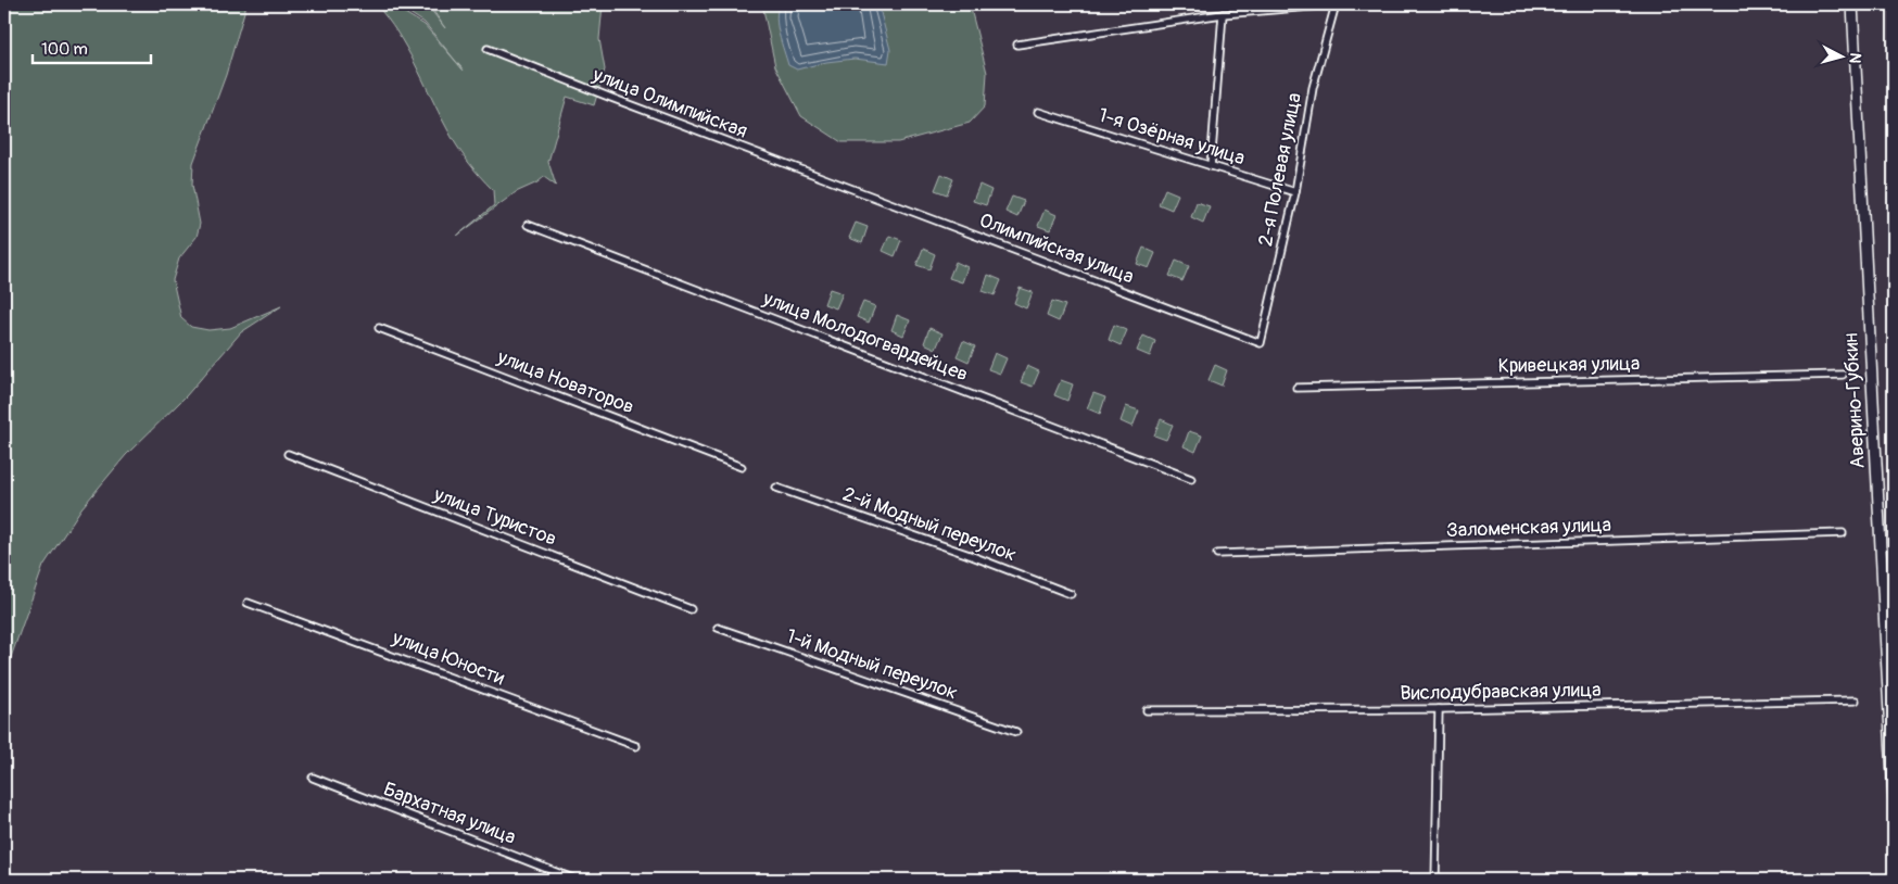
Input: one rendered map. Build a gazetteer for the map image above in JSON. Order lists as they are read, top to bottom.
{
  "streets": {
    "main road": ["Аверино-Губкин"],
    "street": [
      "улица Олимпийская",
      "1-я Озёрная улица",
      "2-я Полевая улица",
      "Олимпийская улица",
      "улица Молодогвардейцев",
      "Кривецкая улица",
      "улица Новаторов",
      "улица Туристов",
      "2-й Модный переулок",
      "Заломенская улица",
      "улица Юности",
      "1-й Модный переулок",
      "Вислодубравская улица",
      "Бархатная улица"
    ]
  },
  "crossings": [
    ["улица Олимпийская", "Олимпийская улица"],
    ["1-я Озёрная улица", "2-я Полевая улица"],
    ["2-я Полевая улица", "Олимпийская улица"]
  ],
  "scale_bar": "100 m",
  "north": "right"
}
